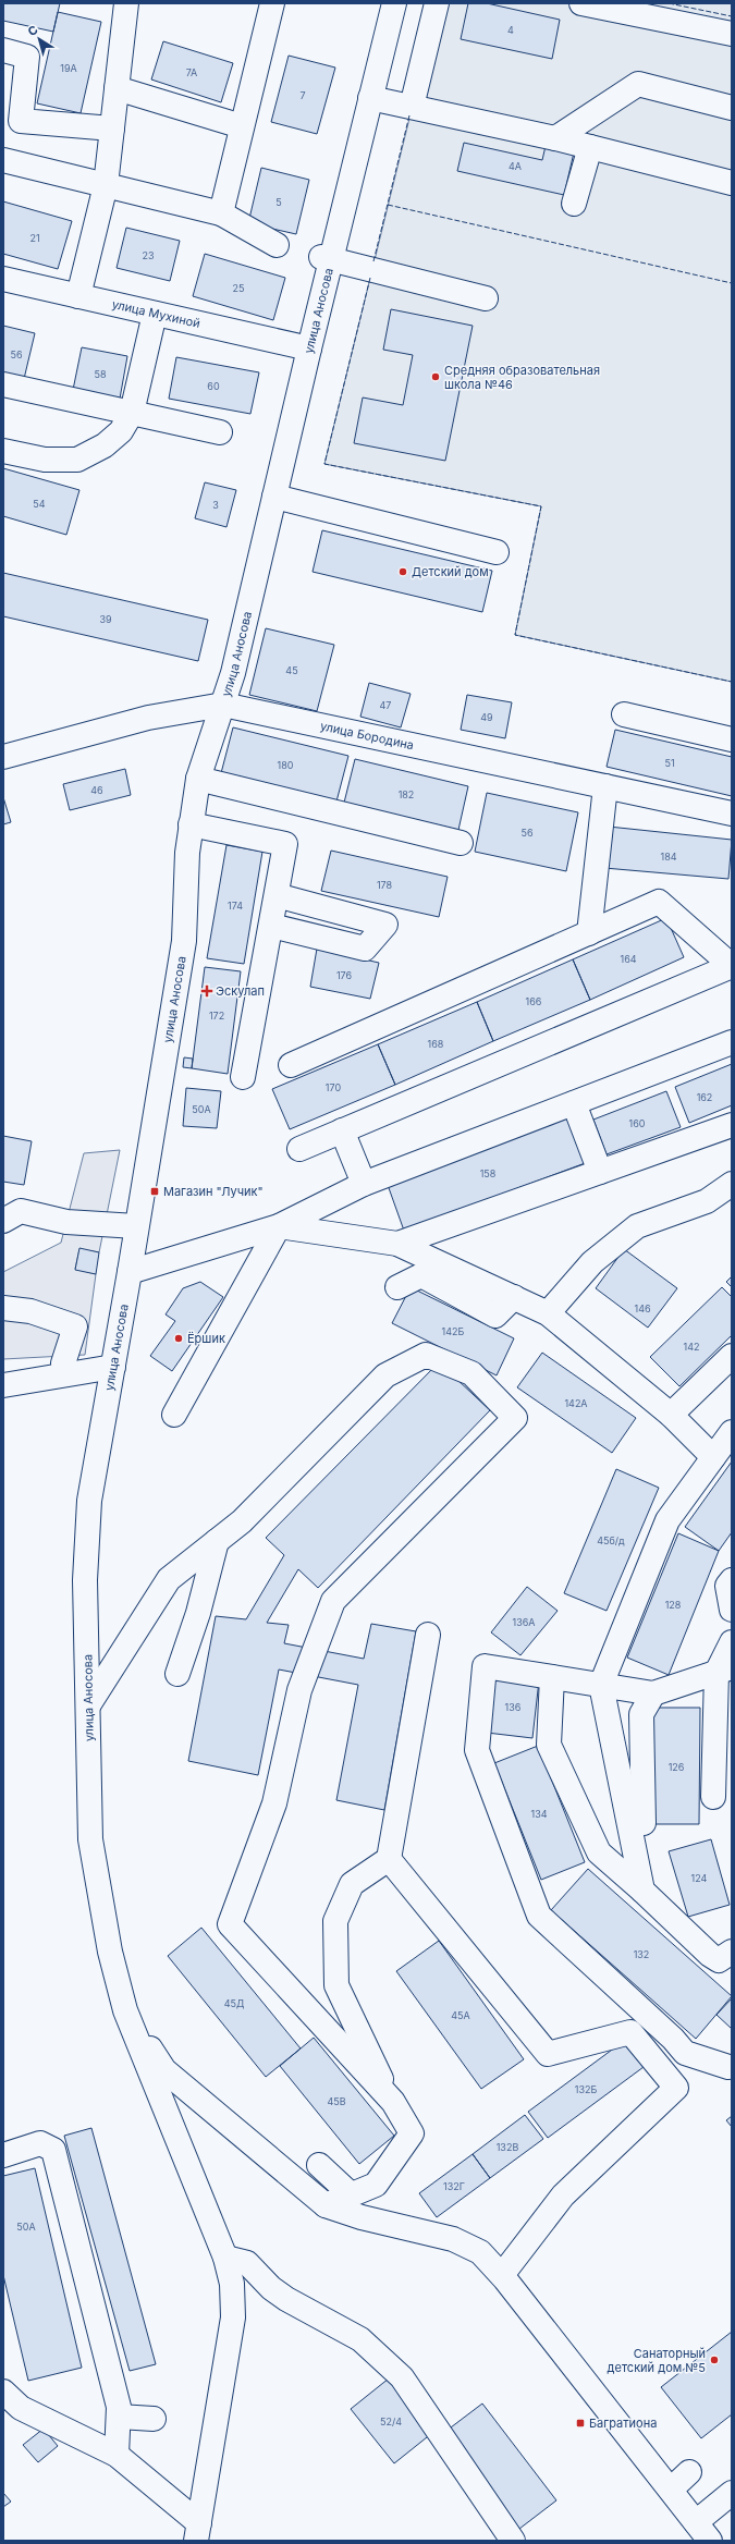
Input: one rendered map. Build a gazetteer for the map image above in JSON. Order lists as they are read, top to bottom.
{
  "streets": {
    "street": ["улица Аносова", "улица Мухиной", "улица Бородина"]
  },
  "crossings": [
    ["улица Аносова", "улица Мухиной"],
    ["улица Аносова", "улица Бородина"]
  ],
  "places": {
    "other": [
      "Средняя образовательная школа №46",
      "Детский дом",
      "Ёршик",
      "Санаторный детский дом №5"
    ],
    "health": ["Эскулап"],
    "transit": ["Магазин \"Лучик\"", "Багратиона"]
  },
  "house_numbers": [
    "4",
    "19А",
    "7А",
    "7",
    "4А",
    "5",
    "21",
    "23",
    "25",
    "56",
    "58",
    "60",
    "54",
    "3",
    "39",
    "45",
    "47",
    "49",
    "51",
    "180",
    "46",
    "182",
    "56",
    "184",
    "178",
    "174",
    "164",
    "176",
    "166",
    "172",
    "168",
    "170",
    "162",
    "50А",
    "160",
    "158",
    "146",
    "142Б",
    "142",
    "142А",
    "45б/д",
    "128",
    "136А",
    "136",
    "126",
    "134",
    "124",
    "132",
    "45Д",
    "45А",
    "132Б",
    "45В",
    "132В",
    "132Г",
    "50А",
    "52/4"
  ],
  "north": "top left"
}
